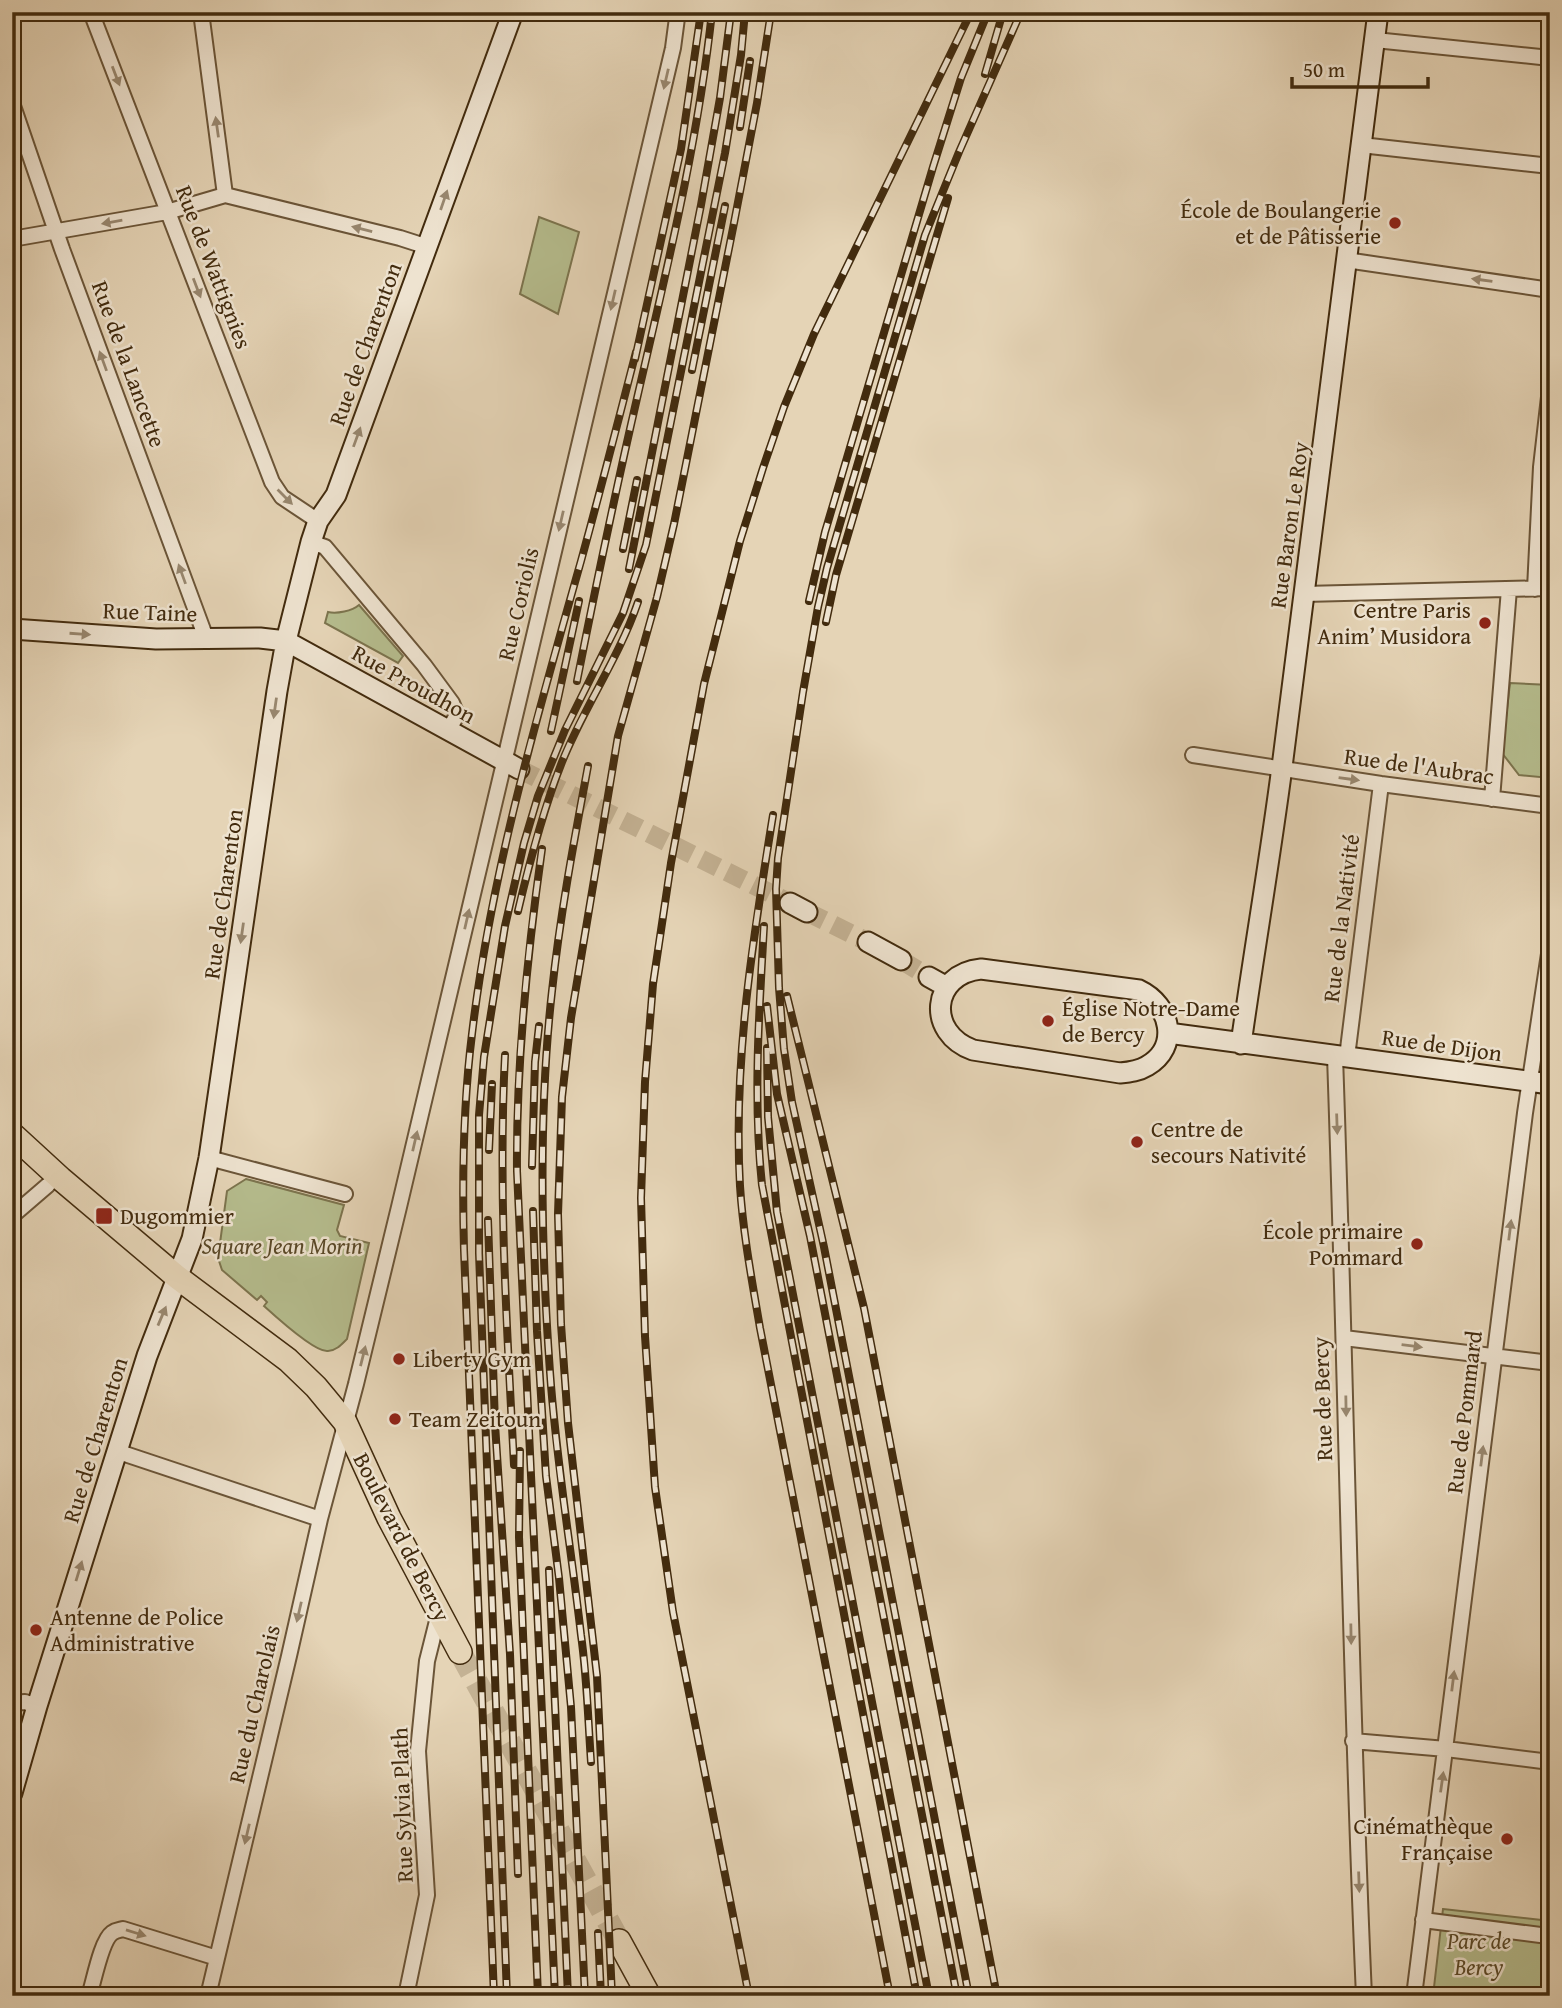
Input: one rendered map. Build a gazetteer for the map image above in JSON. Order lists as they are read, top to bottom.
{
  "streets": {
    "main road": ["Boulevard de Bercy"],
    "street": [
      "Rue de Wattignies",
      "Rue de Charenton",
      "Rue de la Lancette",
      "Rue Baron Le Roy",
      "Rue Coriolis",
      "Rue Taine",
      "Rue Proudhon",
      "Rue de l'Aubrac",
      "Rue de la Nativité",
      "Rue de Dijon",
      "Rue de Bercy",
      "Rue de Pommard",
      "Rue du Charolais",
      "Rue Sylvia Plath"
    ]
  },
  "crossings": [
    ["Rue de Wattignies", "Rue de Charenton"],
    ["Rue de Charenton", "Rue Taine"],
    ["Rue de Charenton", "Rue Proudhon"],
    ["Rue de Charenton", "Boulevard de Bercy"],
    ["Rue de la Lancette", "Rue Taine"],
    ["Rue Baron Le Roy", "Rue de l'Aubrac"],
    ["Rue Baron Le Roy", "Rue de Dijon"],
    ["Rue Coriolis", "Rue Proudhon"],
    ["Rue Coriolis", "Boulevard de Bercy"],
    ["Rue Coriolis", "Rue du Charolais"],
    ["Rue Taine", "Rue Proudhon"],
    ["Rue de l'Aubrac", "Rue de la Nativité"],
    ["Rue de la Nativité", "Rue de Dijon"],
    ["Rue de la Nativité", "Rue de Bercy"],
    ["Rue de Dijon", "Rue de Bercy"],
    ["Rue de Dijon", "Rue de Pommard"],
    ["Boulevard de Bercy", "Rue du Charolais"],
    ["Boulevard de Bercy", "Rue Sylvia Plath"]
  ],
  "one_way": [
    "Rue de la Lancette",
    "Rue Taine",
    "Rue de Bercy",
    "Rue de Pommard",
    "Rue du Charolais"
  ],
  "parks": ["Square Jean Morin", "Parc de Bercy"],
  "places": {
    "other": [
      "École de Boulangerie et de Pâtisserie",
      "Centre Paris Anim’ Musidora",
      "Église Notre-Dame de Bercy",
      "Centre de secours Nativité",
      "École primaire Pommard",
      "Liberty Gym",
      "Team Zeitoun",
      "Antenne de Police Administrative",
      "Cinémathèque Française"
    ],
    "transit": ["Dugommier"]
  },
  "scale_bar": "50 m"
}
